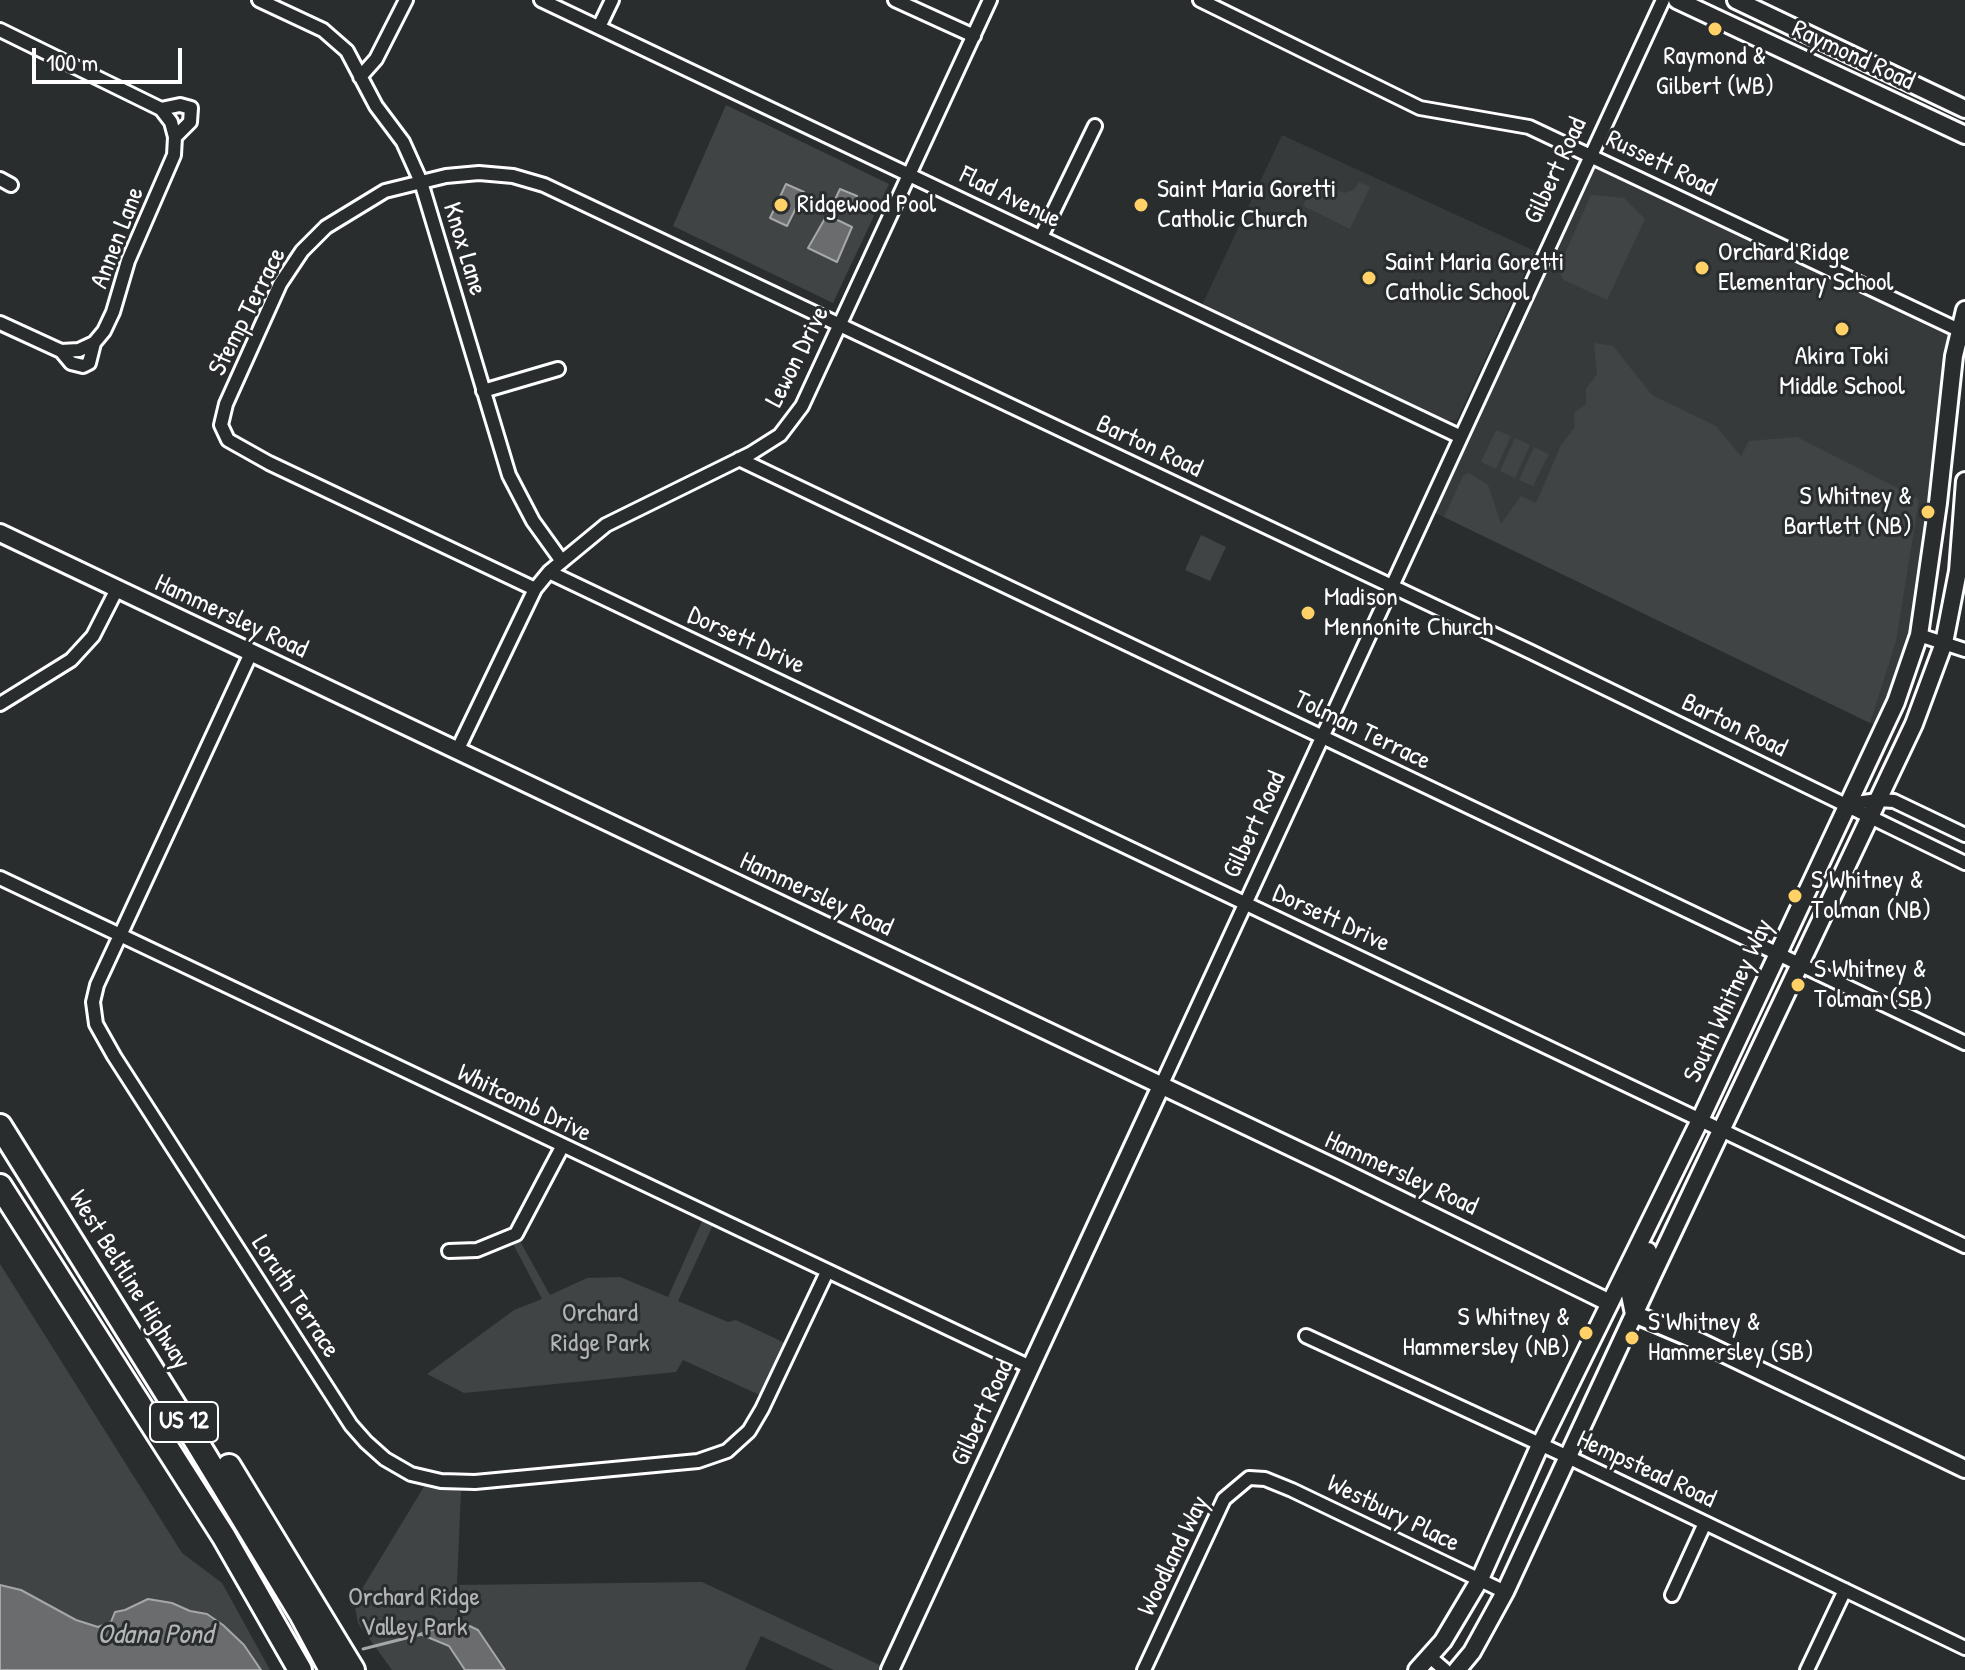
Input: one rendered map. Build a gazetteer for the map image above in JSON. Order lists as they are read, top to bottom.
{
  "streets": {
    "highway": ["West Beltline Highway", "US 12"],
    "main road": [
      "Raymond Road",
      "Gilbert Road",
      "Hammersley Road",
      "South Whitney Way"
    ],
    "street": [
      "Russett Road",
      "Flad Avenue",
      "Annen Lane",
      "Knox Lane",
      "Stemp Terrace",
      "Lewon Drive",
      "Barton Road",
      "Dorsett Drive",
      "Tolman Terrace",
      "Whitcomb Drive",
      "Loruth Terrace",
      "Hempstead Road",
      "Westbury Place",
      "Woodland Way"
    ]
  },
  "crossings": [
    ["Russett Road", "Gilbert Road"],
    ["Russett Road", "South Whitney Way"],
    ["Gilbert Road", "Flad Avenue"],
    ["Gilbert Road", "Barton Road"],
    ["Gilbert Road", "Hammersley Road"],
    ["Gilbert Road", "Dorsett Drive"],
    ["Gilbert Road", "Tolman Terrace"],
    ["Gilbert Road", "Whitcomb Drive"],
    ["Flad Avenue", "Lewon Drive"],
    ["Knox Lane", "Stemp Terrace"],
    ["Knox Lane", "Lewon Drive"],
    ["Knox Lane", "Barton Road"],
    ["Stemp Terrace", "Lewon Drive"],
    ["Stemp Terrace", "Barton Road"],
    ["Lewon Drive", "Barton Road"],
    ["Lewon Drive", "Hammersley Road"],
    ["Lewon Drive", "Dorsett Drive"],
    ["Lewon Drive", "Tolman Terrace"],
    ["Barton Road", "South Whitney Way"],
    ["Hammersley Road", "South Whitney Way"],
    ["Hammersley Road", "Loruth Terrace"],
    ["Dorsett Drive", "South Whitney Way"],
    ["Tolman Terrace", "South Whitney Way"],
    ["South Whitney Way", "Hempstead Road"],
    ["South Whitney Way", "Westbury Place"],
    ["Whitcomb Drive", "Loruth Terrace"],
    ["Westbury Place", "Woodland Way"]
  ],
  "water": ["Odana Pond"],
  "parks": ["Orchard Ridge Park", "Orchard Ridge Valley Park"],
  "places": [
    "Raymond & Gilbert (WB)",
    "Ridgewood Pool",
    "Saint Maria Goretti Catholic Church",
    "Orchard Ridge Elementary School",
    "Saint Maria Goretti Catholic School",
    "Akira Toki Middle School",
    "S Whitney & Bartlett (NB)",
    "Madison Mennonite Church",
    "S Whitney & Tolman (NB)",
    "S Whitney & Tolman (SB)",
    "S Whitney & Hammersley (NB)",
    "S Whitney & Hammersley (SB)"
  ],
  "scale_bar": "100 m"
}
